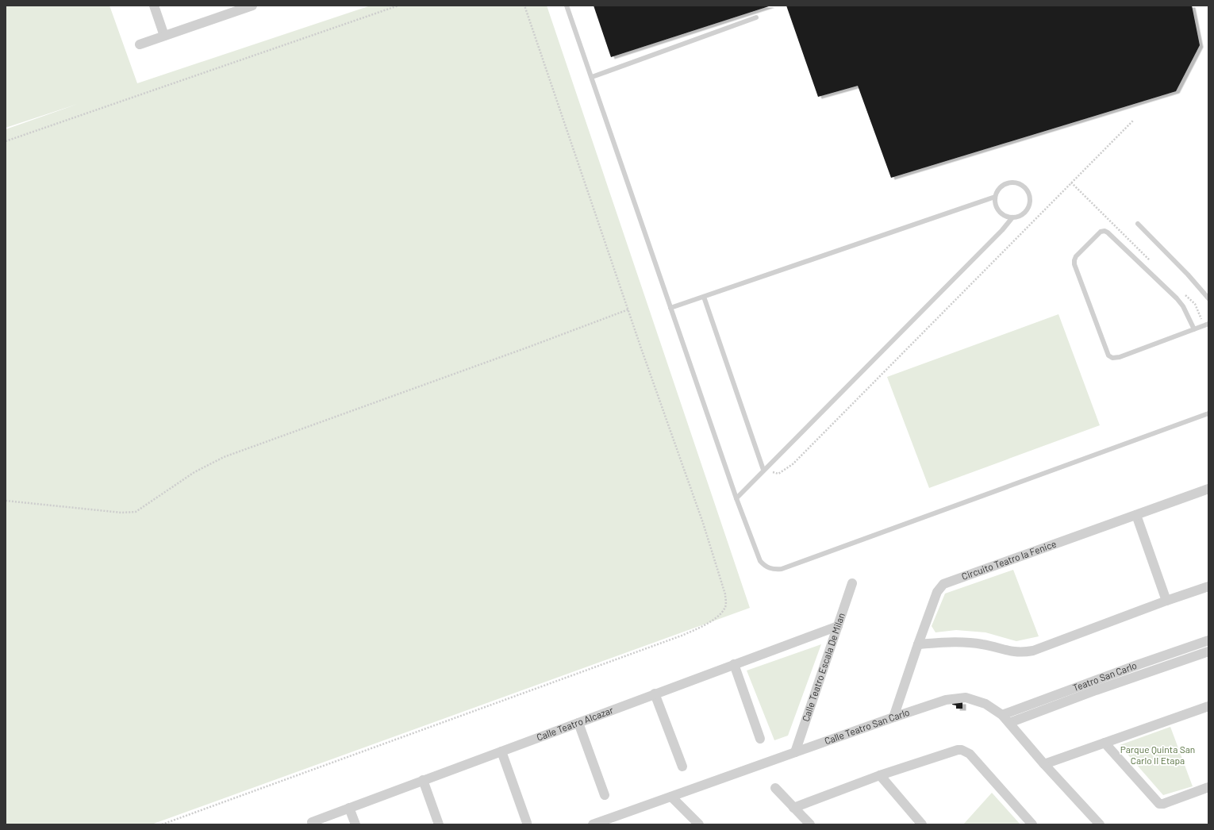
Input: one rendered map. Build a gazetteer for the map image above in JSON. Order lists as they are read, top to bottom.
{
  "streets": {
    "street": [
      "Circuito Teatro la Fenice",
      "Calle Teatro Escala De Milan",
      "Teatro San Carlo",
      "Calle Teatro Alcazar",
      "Calle Teatro San Carlo"
    ]
  },
  "crossings": [
    ["Circuito Teatro la Fenice", "Calle Teatro San Carlo"],
    ["Calle Teatro Escala De Milan", "Calle Teatro Alcazar"],
    ["Calle Teatro Escala De Milan", "Calle Teatro San Carlo"],
    ["Teatro San Carlo", "Calle Teatro San Carlo"]
  ],
  "parks": ["Parque Quinta San Carlo II Etapa"]
}
